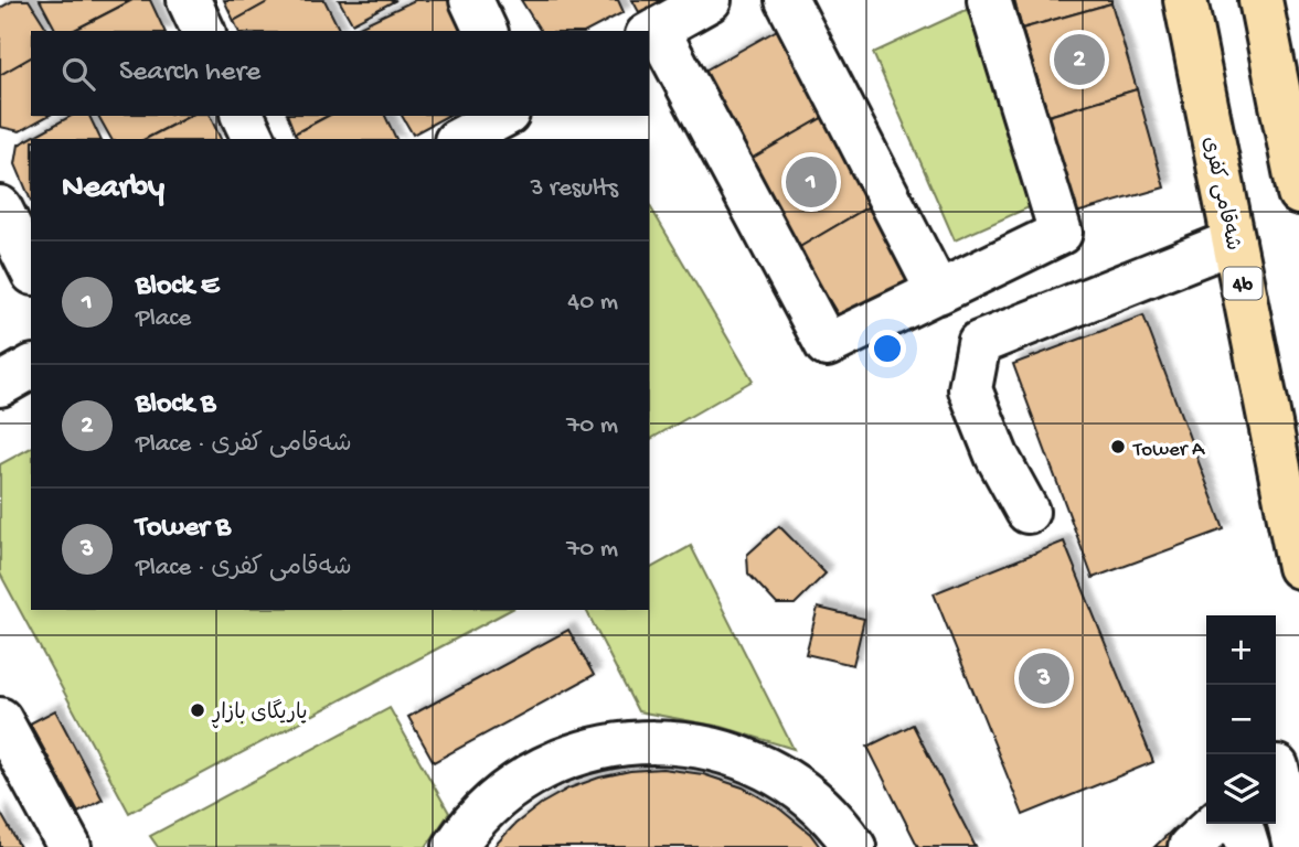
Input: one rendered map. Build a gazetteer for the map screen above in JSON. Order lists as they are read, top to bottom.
{
  "streets": {
    "highway": ["شەقامی کفری", "4b"]
  },
  "places": ["Tower A", "یاریگای بازاڕ"],
  "page": {
    "pins": ["2", "1", "3"],
    "search": "Search here",
    "heading": ["Nearby", "3 results"],
    "list": [
      {
        "mark": "1",
        "name": "Block E",
        "note": "Place",
        "value": "40 m"
      },
      {
        "mark": "2",
        "name": "Block B",
        "note": "Place · شەقامی کفری",
        "value": "70 m"
      },
      {
        "mark": "3",
        "name": "Tower B",
        "note": "Place · شەقامی کفری",
        "value": "70 m"
      }
    ],
    "map_buttons": ["+", "−"]
  }
}
